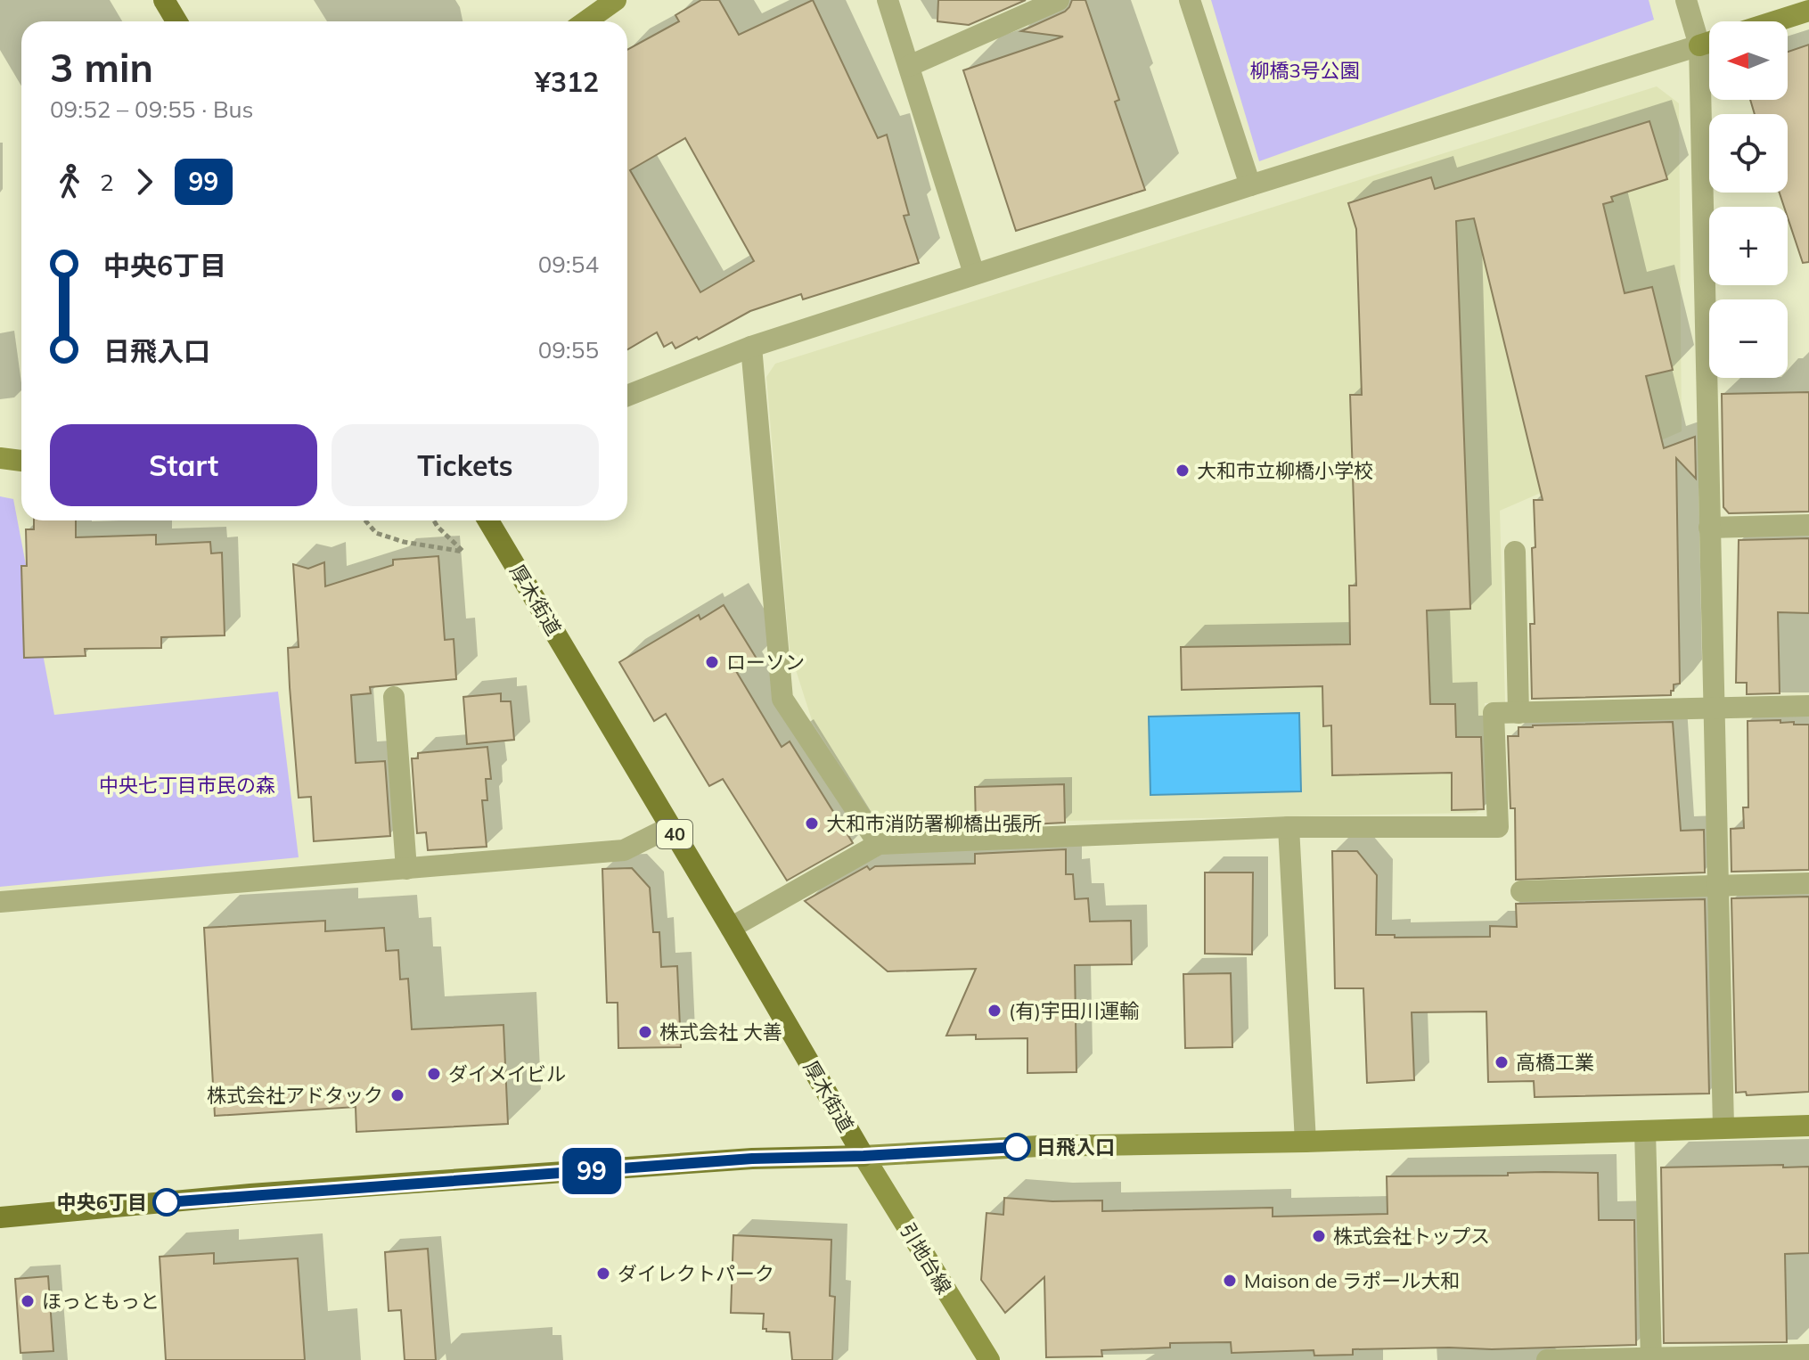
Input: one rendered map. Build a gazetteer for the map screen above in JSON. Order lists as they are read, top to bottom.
{
  "streets": {
    "main road": ["厚木街道", "40"],
    "street": ["引地台線"]
  },
  "crossings": [
    ["厚木街道", "引地台線"]
  ],
  "parks": ["柳橋3号公園", "中央七丁目市民の森"],
  "places": [
    "大和市立柳橋小学校",
    "ローソン",
    "大和市消防署柳橋出張所",
    "(有)宇田川運輸",
    "株式会社 大善",
    "高橋工業",
    "ダイメイビル",
    "株式会社アドタック",
    "日飛入口",
    "中央6丁目",
    "株式会社トップス",
    "ダイレクトパーク",
    "Maison de ラポール大和",
    "ほっともっと"
  ],
  "lines": ["bus line 99"],
  "north": "left",
  "page": {
    "on_map": "99",
    "map_buttons": ["+", "−"],
    "heading": ["3 min", "09:52 – 09:55 · Bus", "¥312"],
    "legs": ["2", "99"],
    "list": [
      {
        "name": "中央6丁目",
        "value": "09:54"
      },
      {
        "name": "日飛入口",
        "value": "09:55"
      }
    ],
    "buttons": ["Start", "Tickets"]
  }
}
